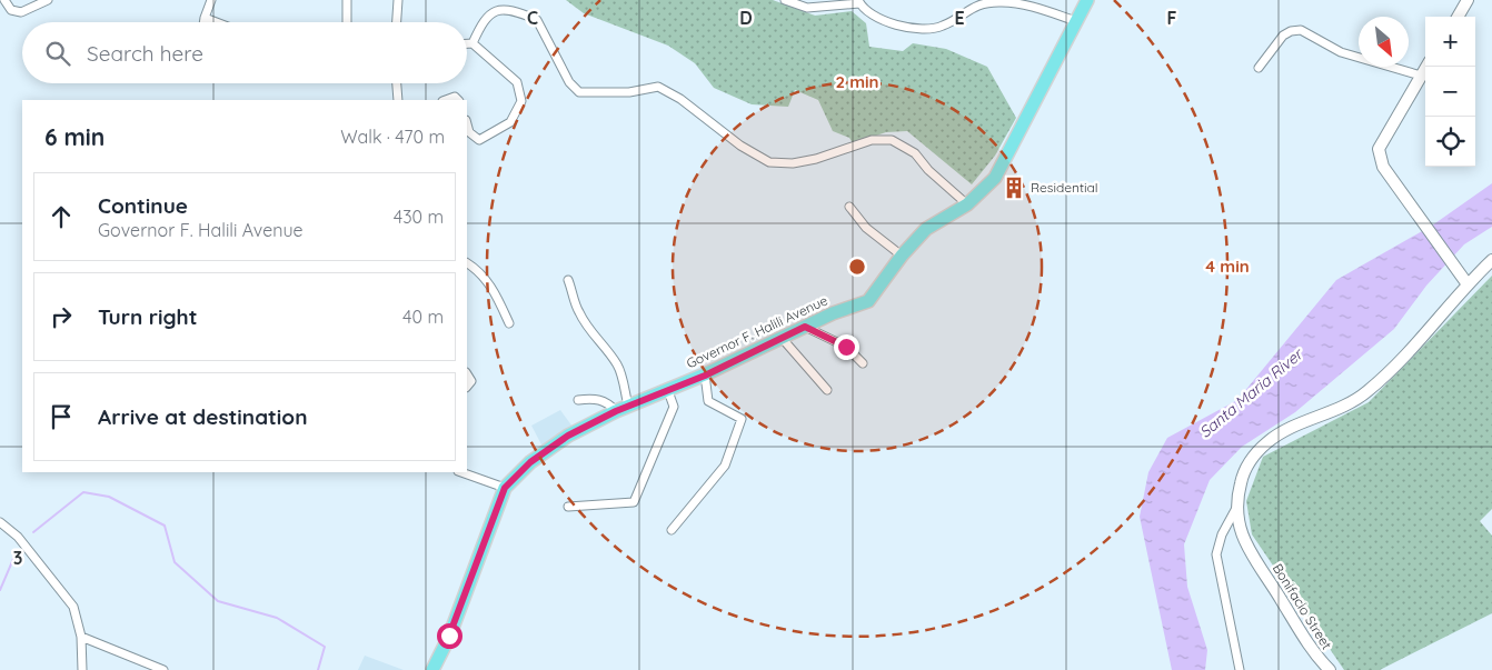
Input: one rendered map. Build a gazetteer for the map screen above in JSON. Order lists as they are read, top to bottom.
{
  "streets": {
    "main road": ["Governor F. Halili Avenue"],
    "street": ["Bonifacio Street"]
  },
  "water": ["Santa Maria River"],
  "places": {
    "building": ["Residential"]
  },
  "north": "bottom right",
  "page": {
    "map_buttons": ["+", "−"],
    "search": "Search here",
    "heading": ["6 min", "Walk · 470 m"],
    "list": [
      ["Continue", "Governor F. Halili Avenue", "430 m"],
      ["Turn right", "40 m"],
      "Arrive at destination"
    ]
  },
  "grid": {
    "columns": [
      "C",
      "D",
      "E",
      "F"
    ],
    "rows": ["3"]
  },
  "rings": ["2 min", "4 min"]
}
